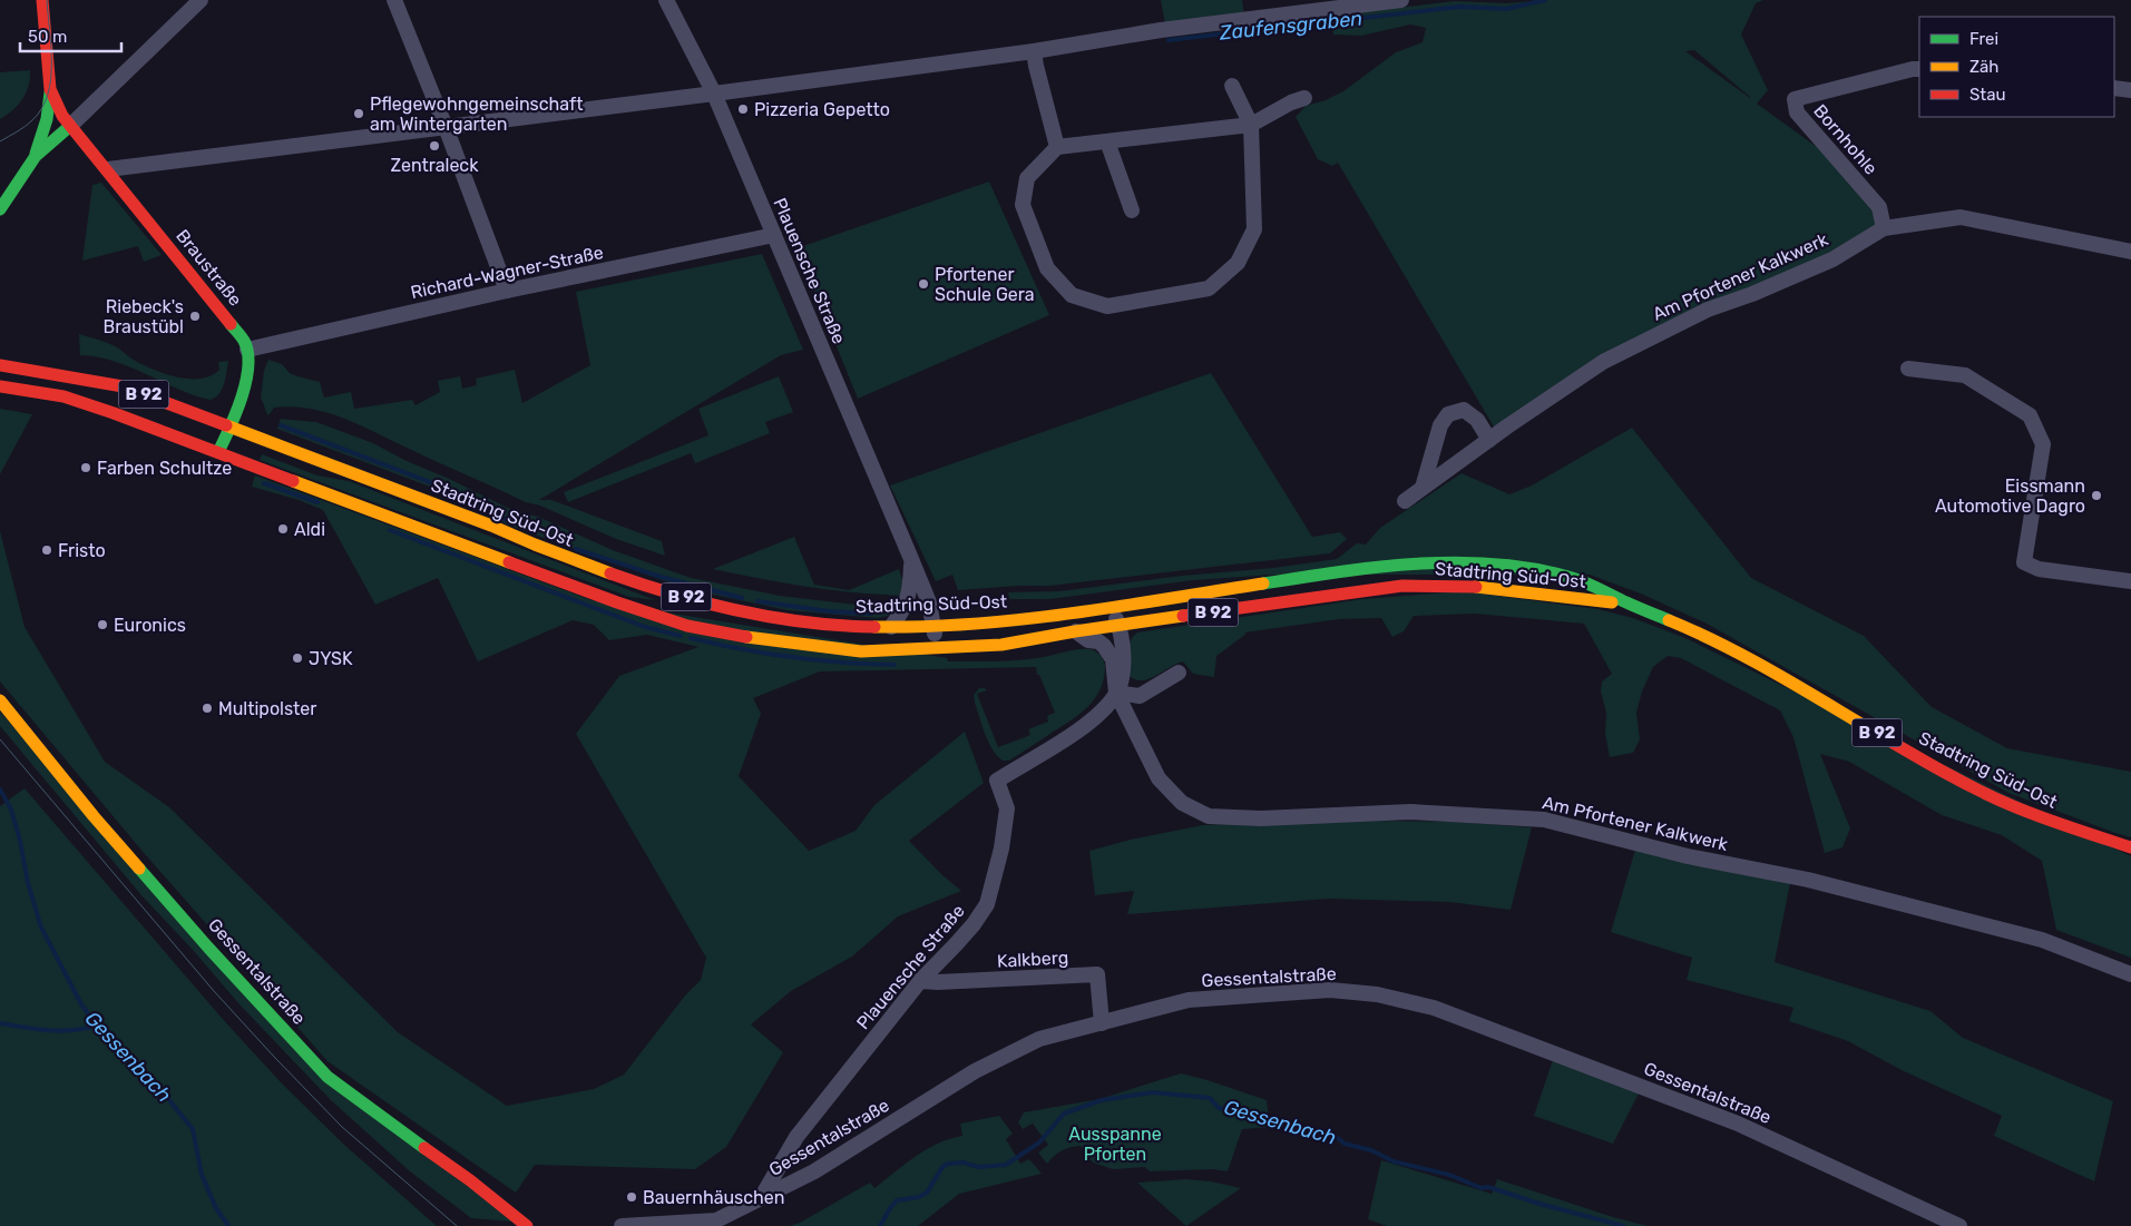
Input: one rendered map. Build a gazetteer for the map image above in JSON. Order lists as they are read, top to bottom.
{
  "streets": {
    "main road": [
      "Braustraße",
      "B 92",
      "Stadtring Süd-Ost",
      "Gessentalstraße"
    ],
    "street": [
      "Bornhohle",
      "Plauensche Straße",
      "Richard-Wagner-Straße",
      "Am Pfortener Kalkwerk",
      "Kalkberg"
    ]
  },
  "crossings": [
    ["Bornhohle", "Am Pfortener Kalkwerk"],
    ["Braustraße", "Richard-Wagner-Straße"],
    ["Braustraße", "B 92"],
    ["Braustraße", "Stadtring Süd-Ost"],
    ["Plauensche Straße", "Richard-Wagner-Straße"],
    ["Plauensche Straße", "Am Pfortener Kalkwerk"],
    ["Plauensche Straße", "B 92"],
    ["Plauensche Straße", "Stadtring Süd-Ost"],
    ["Plauensche Straße", "Kalkberg"],
    ["Plauensche Straße", "Gessentalstraße"],
    ["Kalkberg", "Gessentalstraße"]
  ],
  "water": ["Zaufensgraben", "Gessenbach"],
  "parks": ["Ausspanne Pforten"],
  "places": [
    "Pizzeria Gepetto",
    "Pflegewohngemeinschaft am Wintergarten",
    "Zentraleck",
    "Pfortener Schule Gera",
    "Riebeck's Braustübl",
    "Farben Schultze",
    "Eissmann Automotive Dagro",
    "Aldi",
    "Fristo",
    "Euronics",
    "JYSK",
    "Multipolster",
    "Bauernhäuschen"
  ],
  "legend": ["Frei", "Zäh", "Stau"],
  "scale_bar": "50 m"
}
